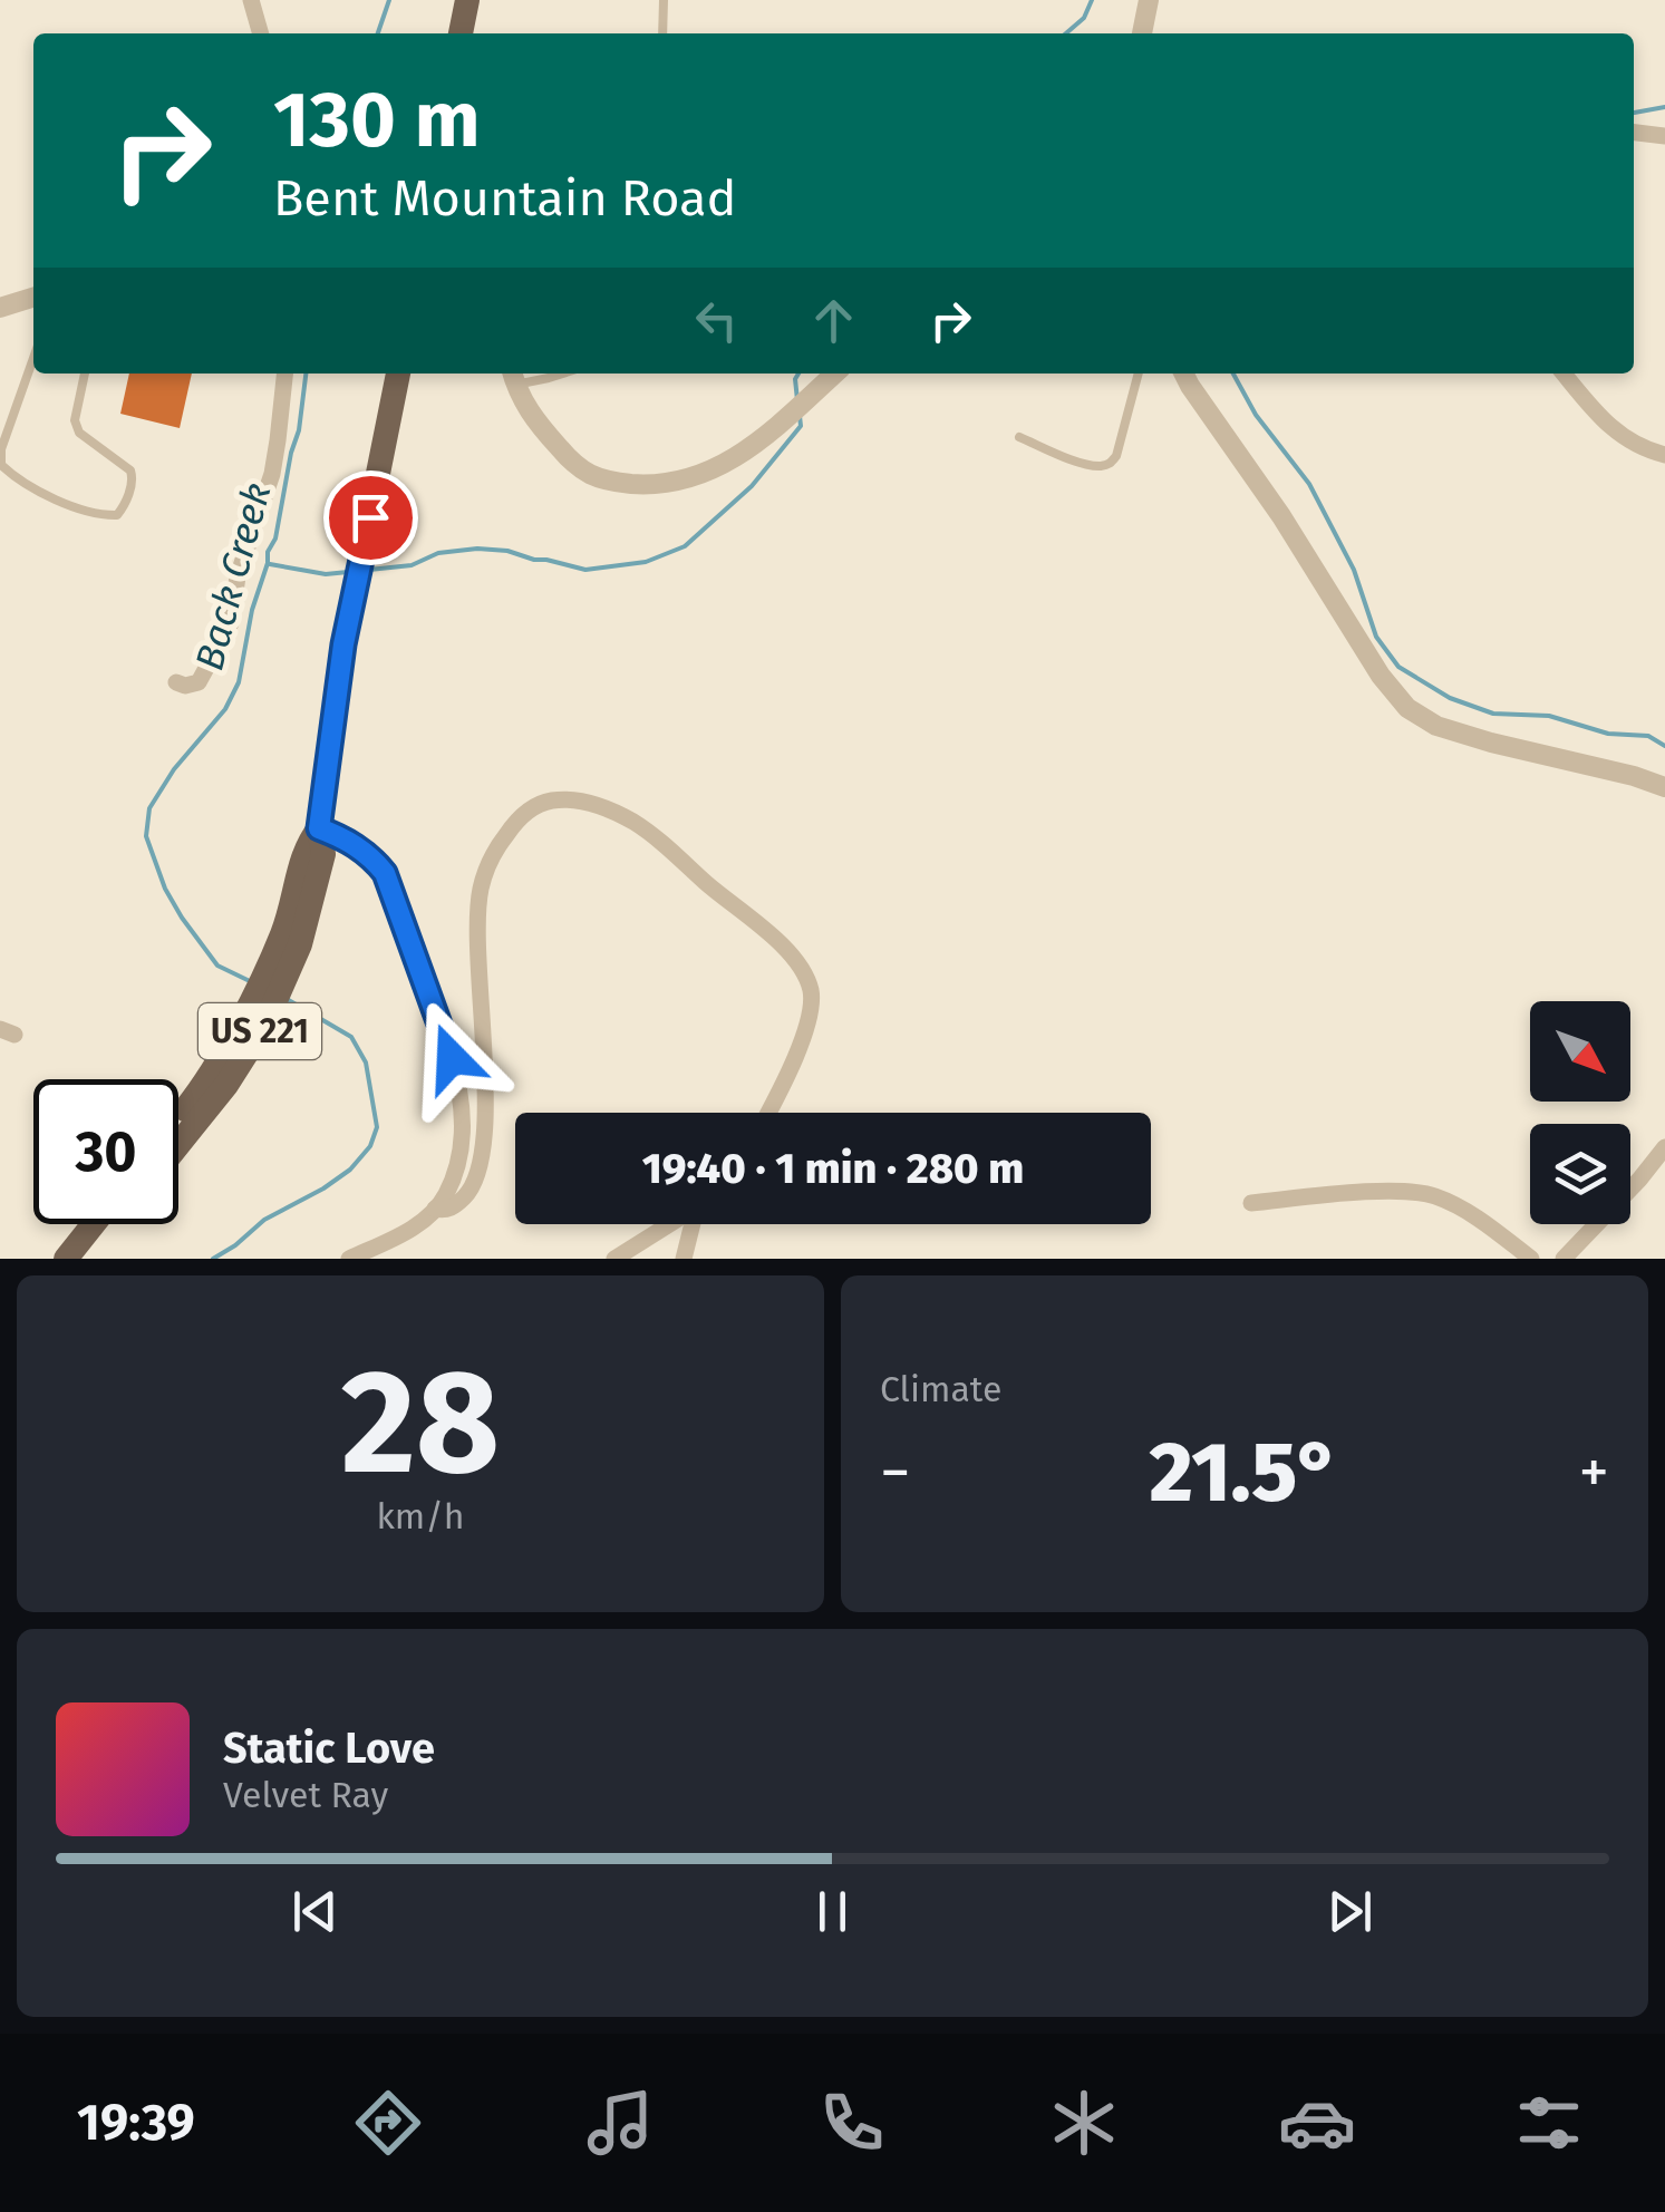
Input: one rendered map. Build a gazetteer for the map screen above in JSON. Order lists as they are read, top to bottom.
{
  "streets": {
    "main road": ["US 221"]
  },
  "water": ["Back Creek"],
  "north": "bottom right",
  "page": {
    "turn": ["130 m", "Bent Mountain Road"],
    "limit": "30",
    "trip": "19:40 · 1 min · 280 m",
    "tile": [
      ["28", "km/h"],
      "Climate"
    ],
    "heat": ["−", "21.5°", "+"],
    "song": ["Static Love", "Velvet Ray"],
    "tabs": "19:39"
  }
}
